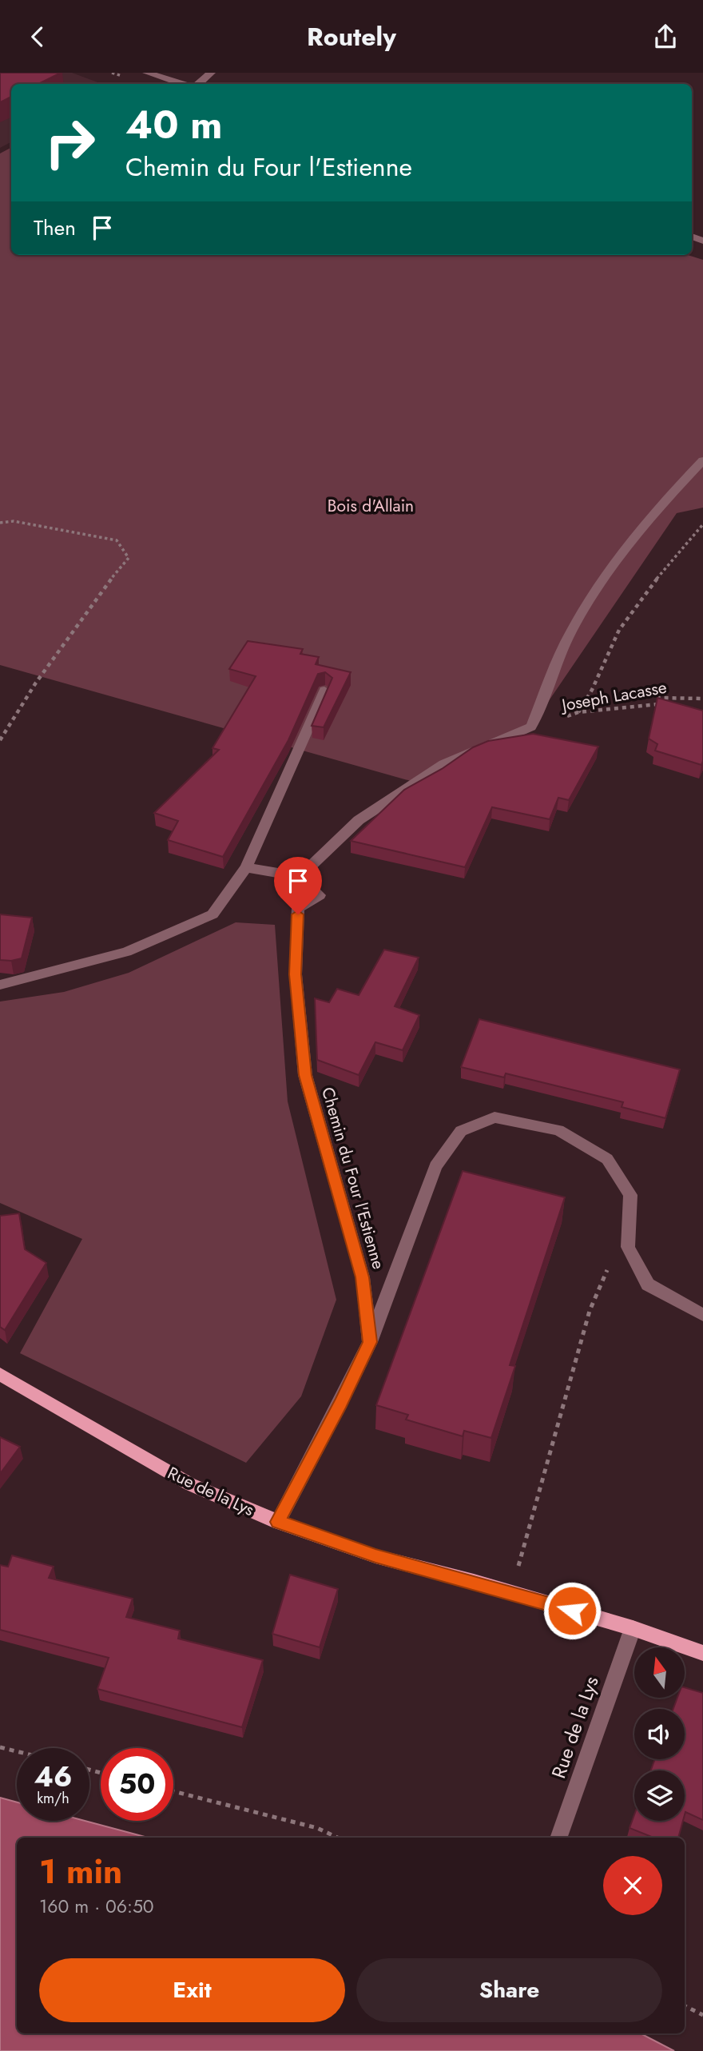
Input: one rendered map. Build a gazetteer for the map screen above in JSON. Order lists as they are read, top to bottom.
{
  "streets": {
    "main road": ["Rue de la Lys"],
    "street": ["Chemin du Four l'Estienne"],
    "path": ["Joseph Lacasse"]
  },
  "parks": ["Bois d'Allain"],
  "north": "top",
  "page": {
    "header": "Routely",
    "turn": ["40 m", "Chemin du Four l'Estienne"],
    "then": "Then",
    "speed": "46 km/h",
    "limit": "50",
    "heading": ["1 min", "160 m · 06:50"],
    "buttons": ["Exit", "Share"]
  }
}
